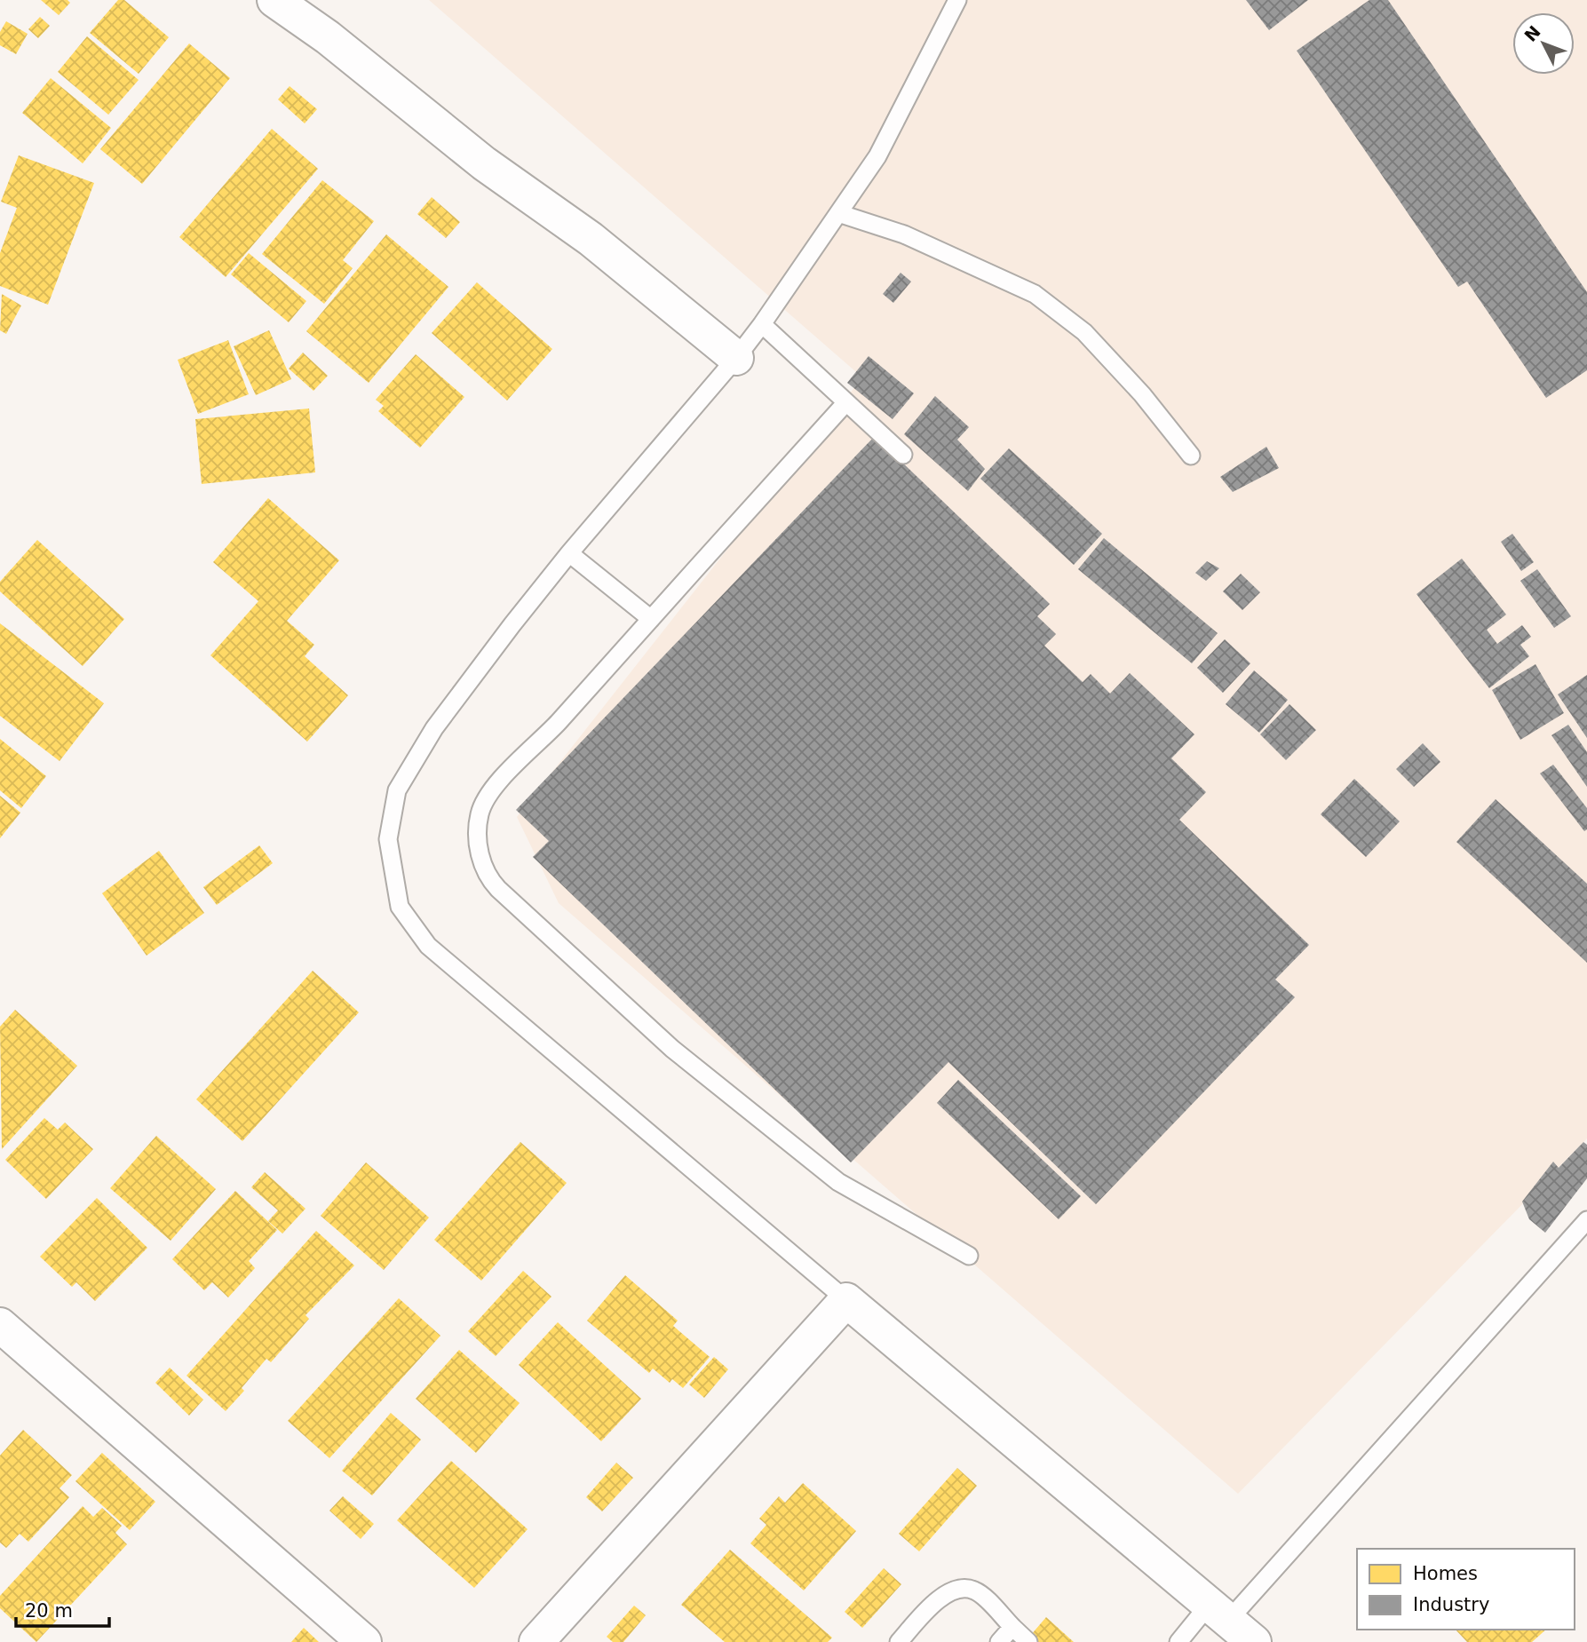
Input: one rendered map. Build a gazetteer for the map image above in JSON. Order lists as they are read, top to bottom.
{
  "legend": ["Homes", "Industry"],
  "scale_bar": "20 m",
  "north": "top left"
}
